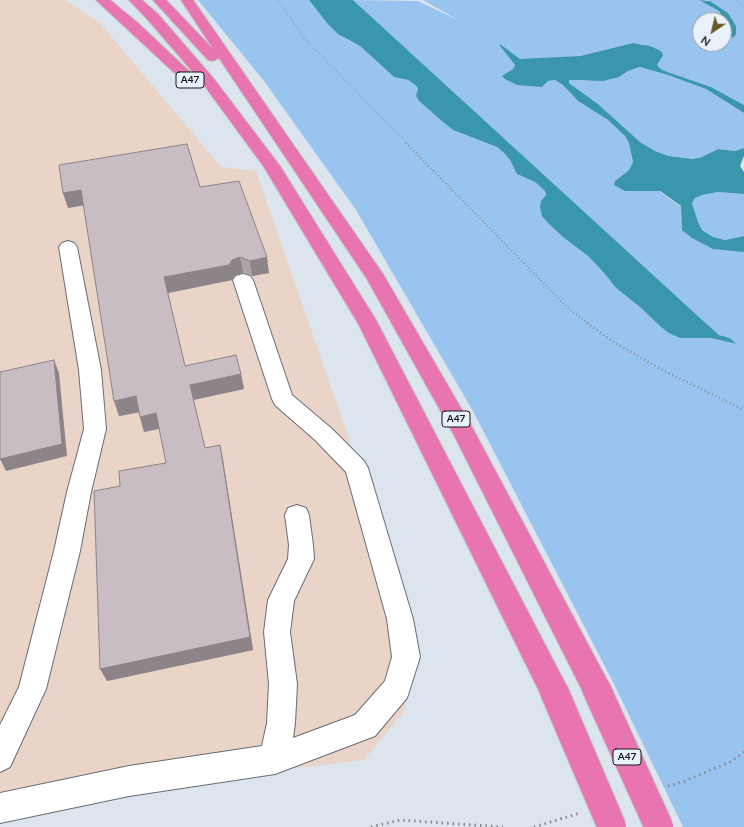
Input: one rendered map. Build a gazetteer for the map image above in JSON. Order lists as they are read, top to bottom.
{
  "streets": {
    "highway": ["A47"]
  },
  "north": "bottom left"
}
